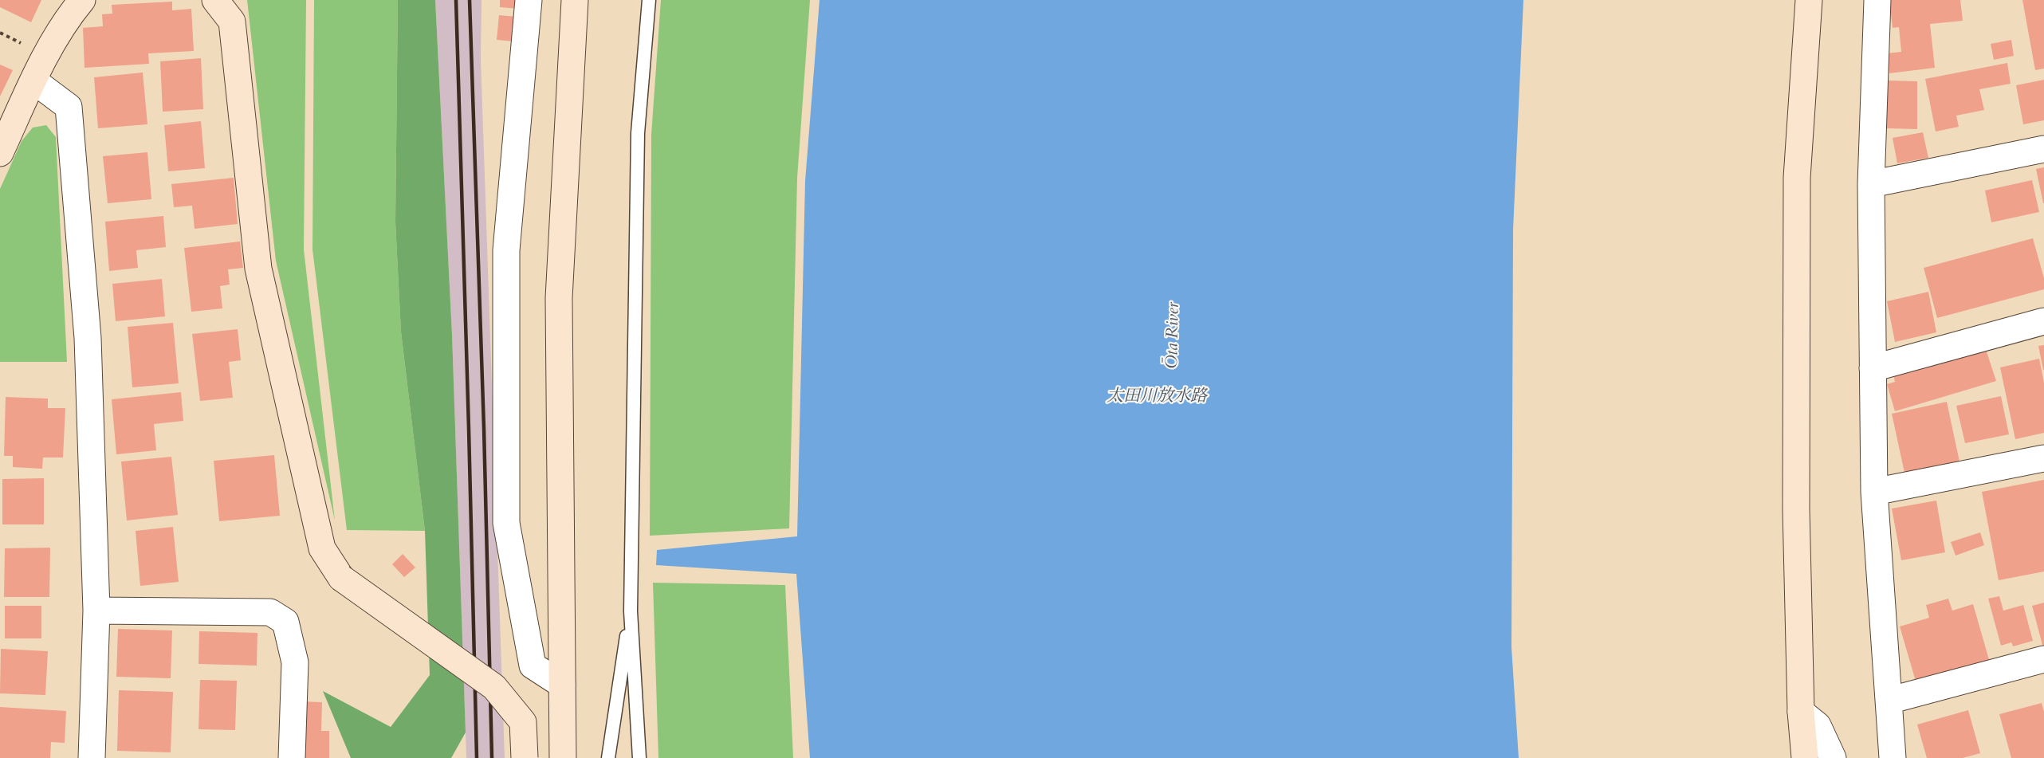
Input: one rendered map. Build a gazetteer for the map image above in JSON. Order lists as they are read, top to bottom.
{
  "water": ["Ōta River", "太田川放水路"]
}
